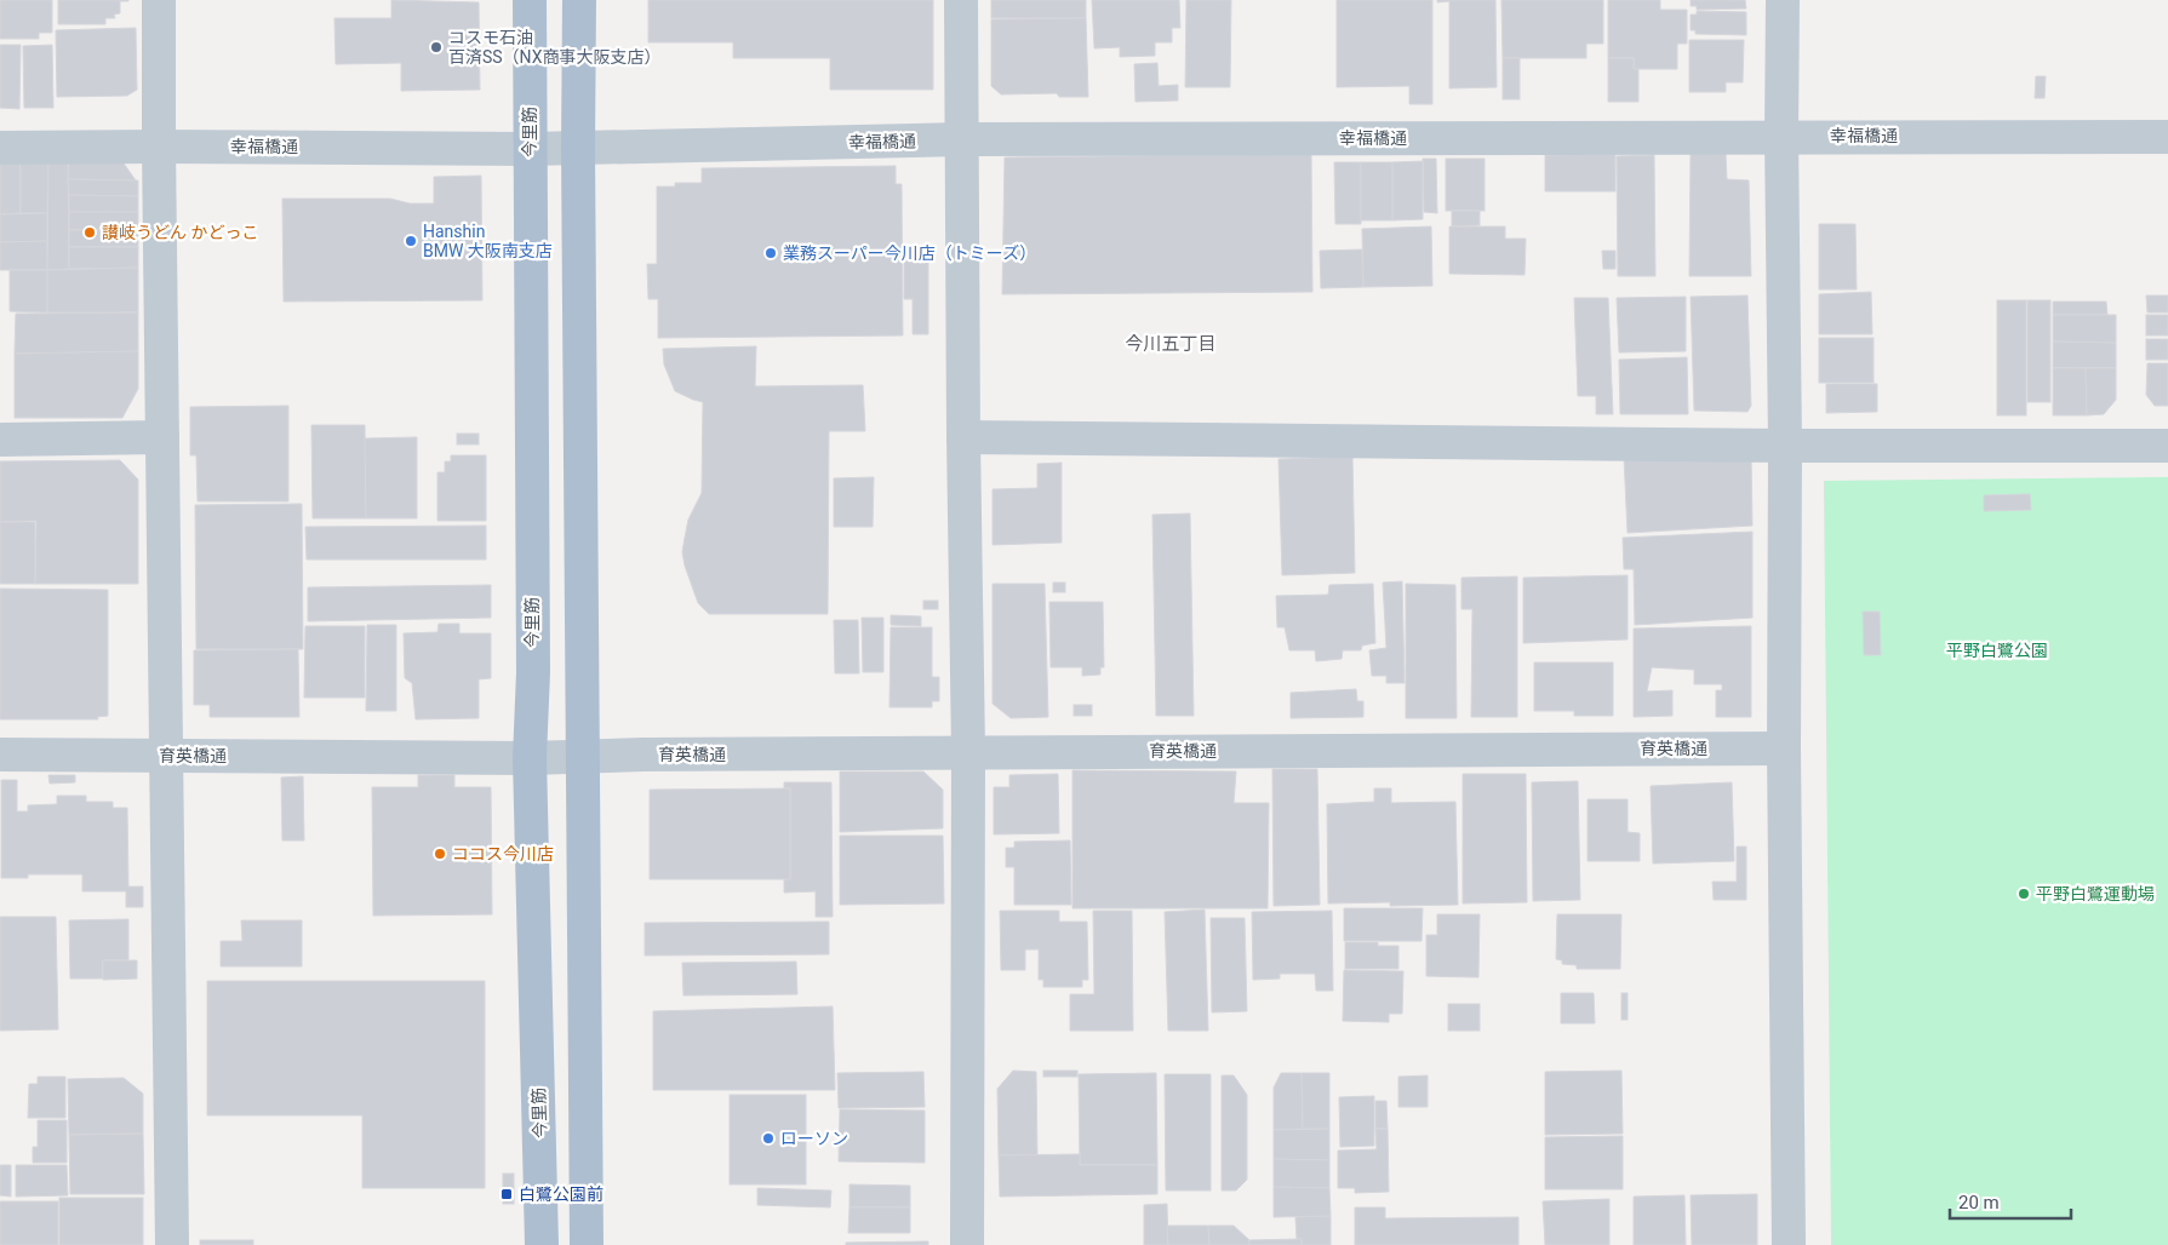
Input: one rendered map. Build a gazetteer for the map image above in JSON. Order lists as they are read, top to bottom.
{
  "streets": {
    "main road": ["今里筋"],
    "street": ["幸福橋通", "育英橋通"]
  },
  "crossings": [
    ["今里筋", "幸福橋通"],
    ["今里筋", "育英橋通"]
  ],
  "districts": ["今川五丁目"],
  "parks": ["平野白鷺公園"],
  "places": {
    "other": [
      "コスモ石油 百済SS（NX商事大阪支店）",
      "讃岐うどん かどっこ",
      "Hanshin BMW 大阪南支店",
      "業務スーパー今川店（トミーズ）",
      "ココス今川店",
      "平野白鷺運動場",
      "ローソン"
    ],
    "transit": ["白鷺公園前"]
  },
  "scale_bar": "20 m"
}
